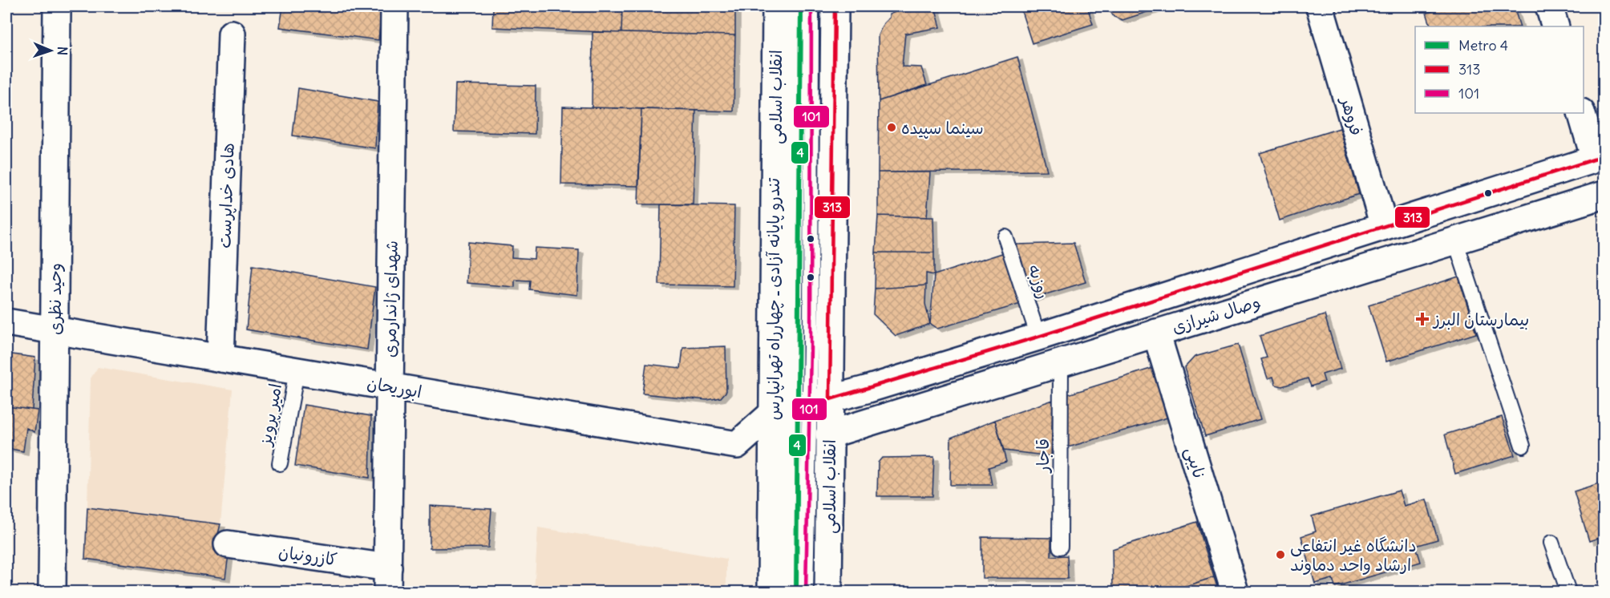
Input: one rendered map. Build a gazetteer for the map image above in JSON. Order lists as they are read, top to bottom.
{
  "streets": {
    "street": [
      "انقلاب اسلامی",
      "فروهر",
      "هادی خداپرست",
      "وحید نظری",
      "شهدای ژاندارمری",
      "وصال شیرازی",
      "ابوریحان",
      "نایبی",
      "کازرونیان"
    ],
    "lane": [
      "روزبه",
      "تندرو پایانه آزادی ـ چهارراه تهرانپارس",
      "امیر پرویز",
      "قاجار"
    ]
  },
  "crossings": [
    ["انقلاب اسلامی", "تندرو پایانه آزادی ـ چهارراه تهرانپارس"],
    ["انقلاب اسلامی", "وصال شیرازی"],
    ["انقلاب اسلامی", "ابوریحان"],
    ["فروهر", "وصال شیرازی"],
    ["هادی خداپرست", "ابوریحان"],
    ["روزبه", "وصال شیرازی"],
    ["وحید نظری", "ابوریحان"],
    ["شهدای ژاندارمری", "ابوریحان"],
    ["شهدای ژاندارمری", "کازرونیان"],
    ["تندرو پایانه آزادی ـ چهارراه تهرانپارس", "وصال شیرازی"],
    ["تندرو پایانه آزادی ـ چهارراه تهرانپارس", "ابوریحان"],
    ["وصال شیرازی", "ابوریحان"],
    ["وصال شیرازی", "قاجار"],
    ["وصال شیرازی", "نایبی"],
    ["ابوریحان", "امیر پرویز"]
  ],
  "places": {
    "other": ["سینما سپیده", "دانشگاه غیر انتفاعی ارشاد واحد دماوند"],
    "health": ["بیمارستان البرز"]
  },
  "lines": ["metro line 4", "transit line 313", "transit line 101"],
  "legend": ["Metro 4", "313", "101"],
  "north": "right"
}
